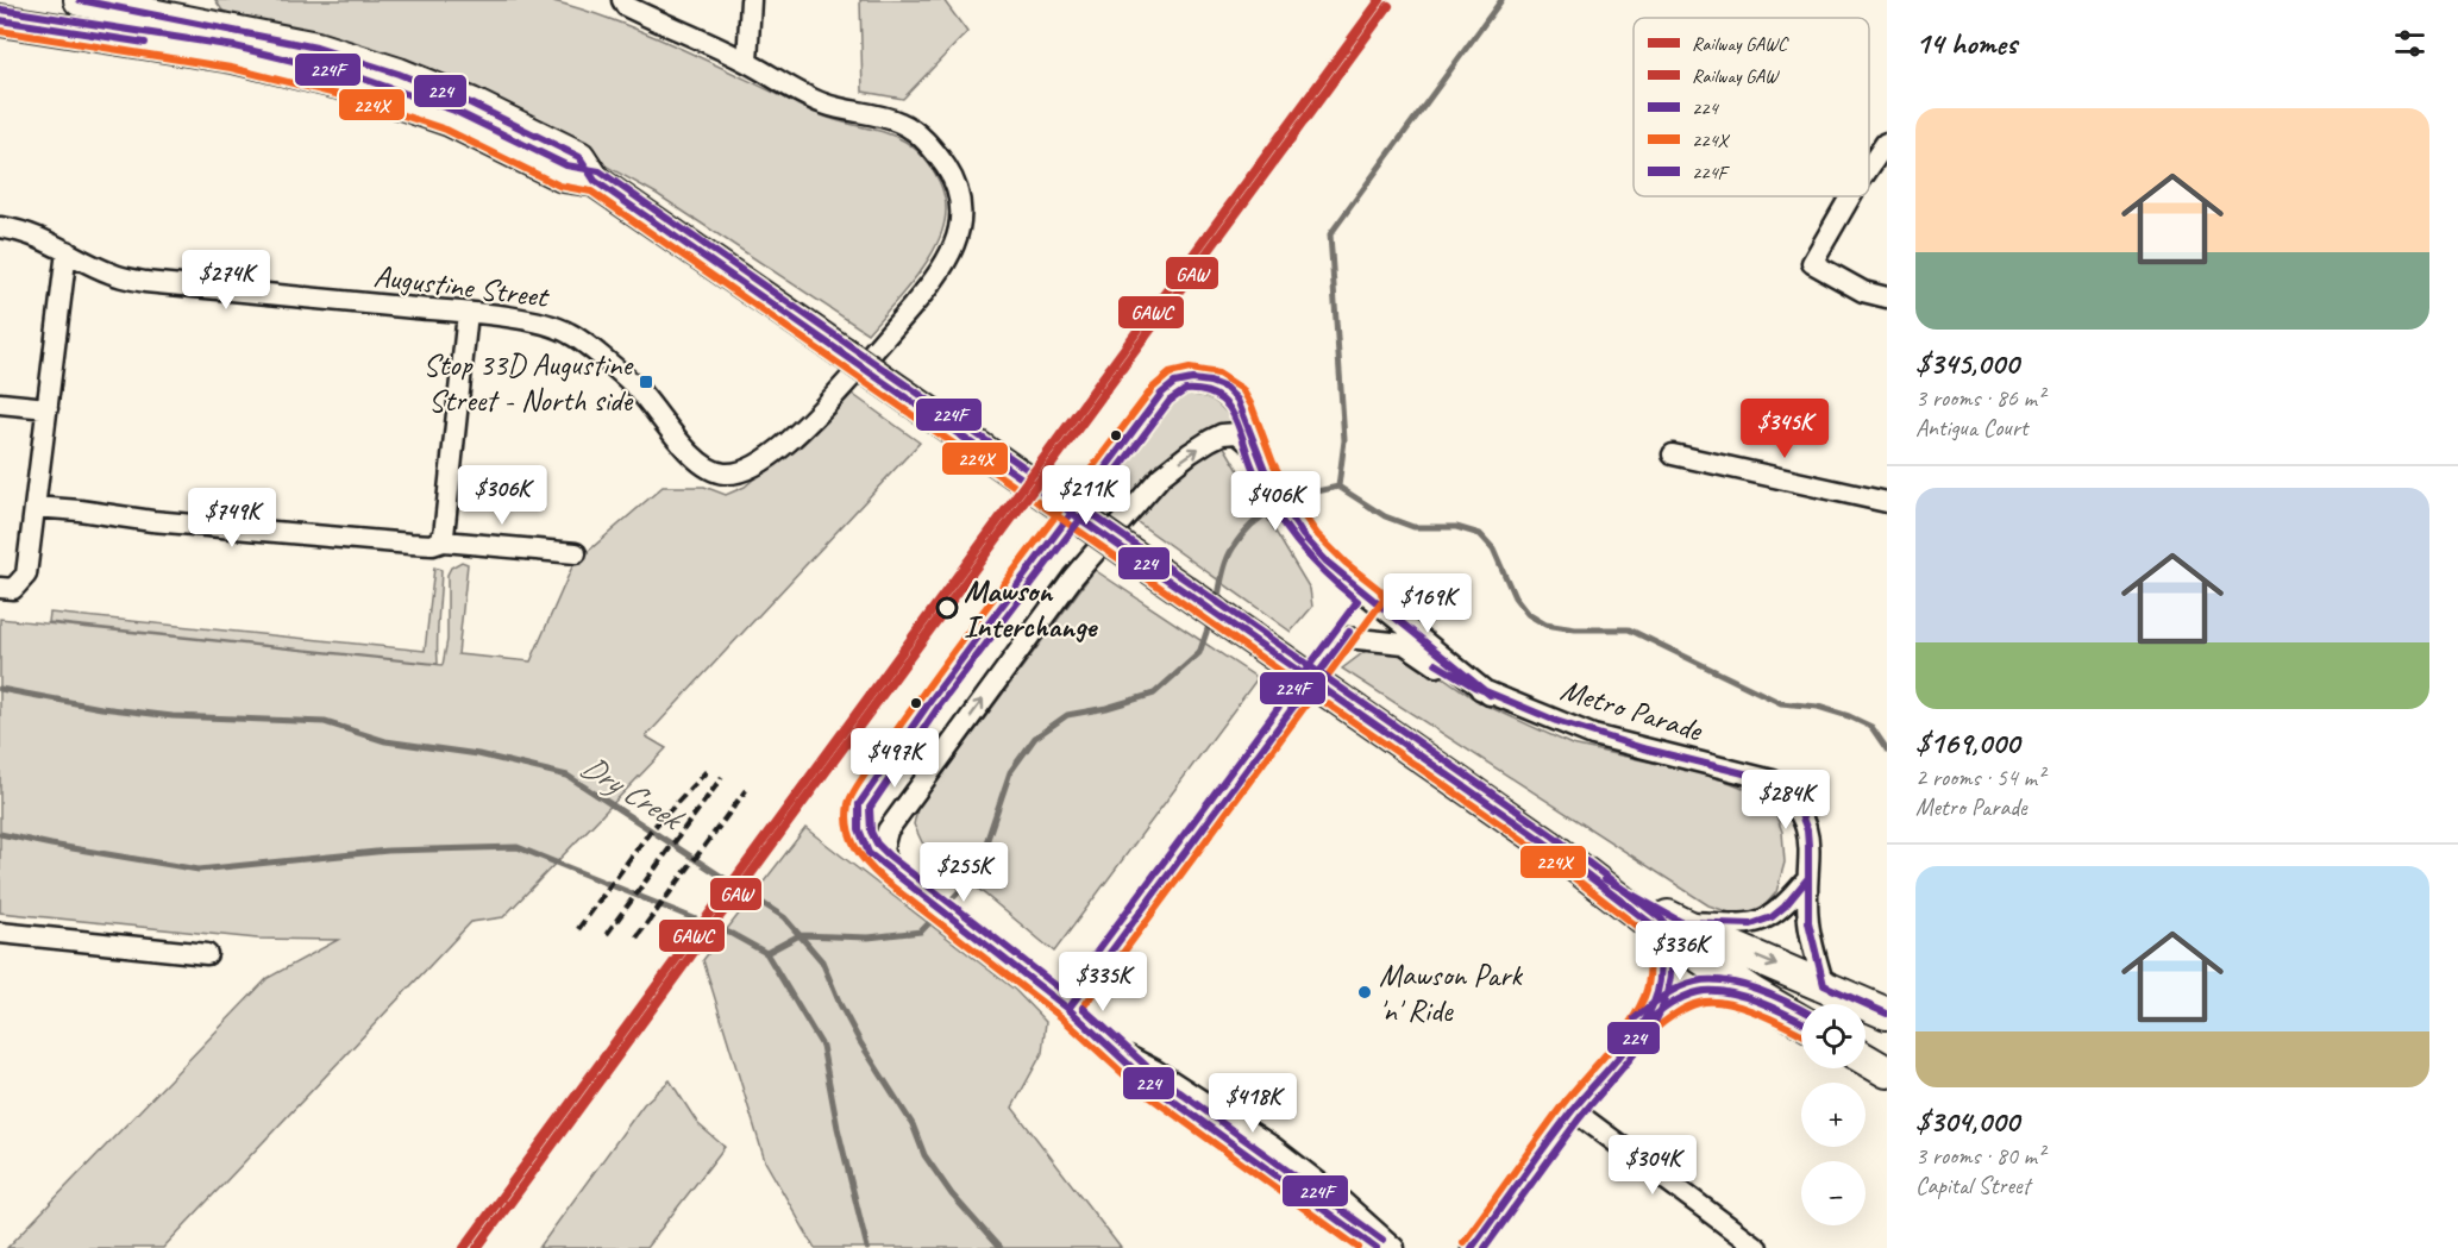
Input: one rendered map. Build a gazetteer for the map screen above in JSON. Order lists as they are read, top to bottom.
{
  "streets": {
    "street": ["Augustine Street", "Metro Parade"]
  },
  "water": ["Dry Creek"],
  "places": {
    "transit": ["Stop 33D Augustine Street - North side"],
    "other": ["Mawson Interchange", "Mawson Park 'n' Ride"]
  },
  "lines": [
    "rail line GAWC",
    "transit line 224",
    "rail line GAW",
    "transit line 224F",
    "transit line 224X"
  ],
  "legend": [
    "Railway GAWC",
    "Railway GAW",
    "224",
    "224X",
    "224F"
  ],
  "page": {
    "heading": "14 homes",
    "list": [
      {
        "name": "$345,000",
        "note": "3 rooms · 86 m² · Antigua Court"
      },
      {
        "name": "$169,000",
        "note": "2 rooms · 54 m² · Metro Parade"
      },
      {
        "name": "$304,000",
        "note": "3 rooms · 80 m² · Capital Street"
      }
    ],
    "price": [
      "$274K",
      "$345K",
      "$306K",
      "$211K",
      "$406K",
      "$749K",
      "$169K",
      "$497K",
      "$284K",
      "$255K",
      "$336K",
      "$335K",
      "$418K",
      "$304K"
    ],
    "map_buttons": ["+", "−"]
  }
}
